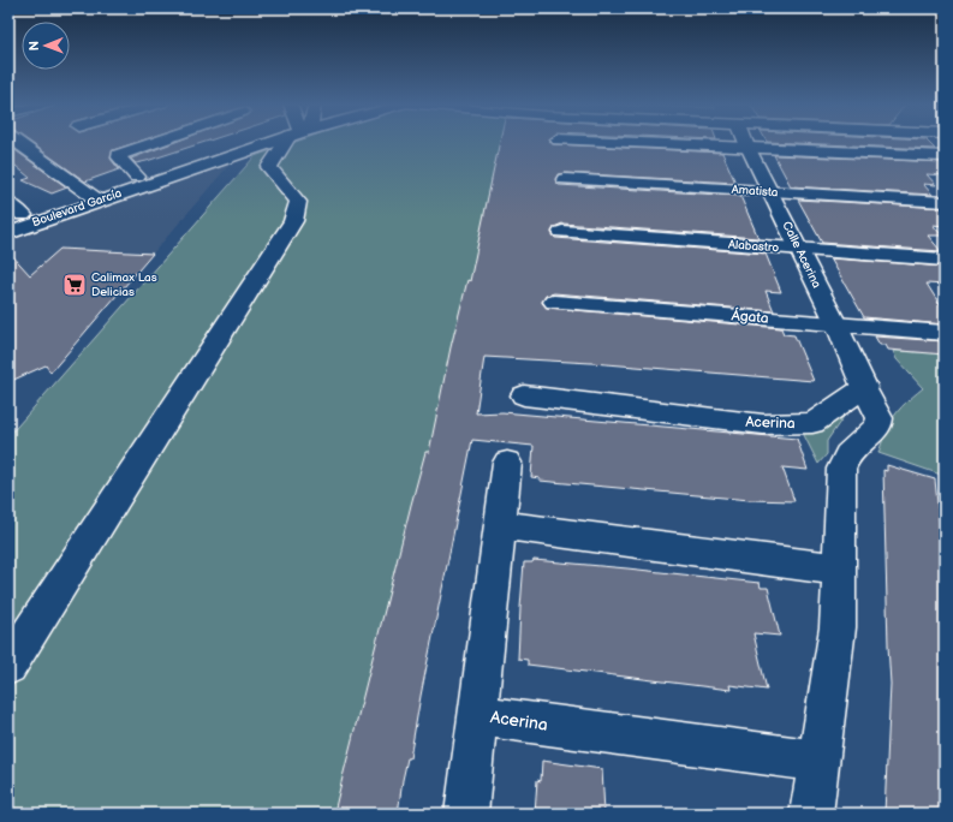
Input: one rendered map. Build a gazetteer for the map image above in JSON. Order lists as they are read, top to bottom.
{
  "streets": {
    "street": [
      "Amatista",
      "Boulevard García",
      "Alabastro",
      "Calle Acerina",
      "Ágata",
      "Acerina"
    ]
  },
  "crossings": [
    ["Amatista", "Calle Acerina"],
    ["Alabastro", "Calle Acerina"],
    ["Calle Acerina", "Ágata"],
    ["Calle Acerina", "Acerina"]
  ],
  "places": {
    "supermarket": ["Calimax Las Delicias"]
  },
  "north": "left"
}
